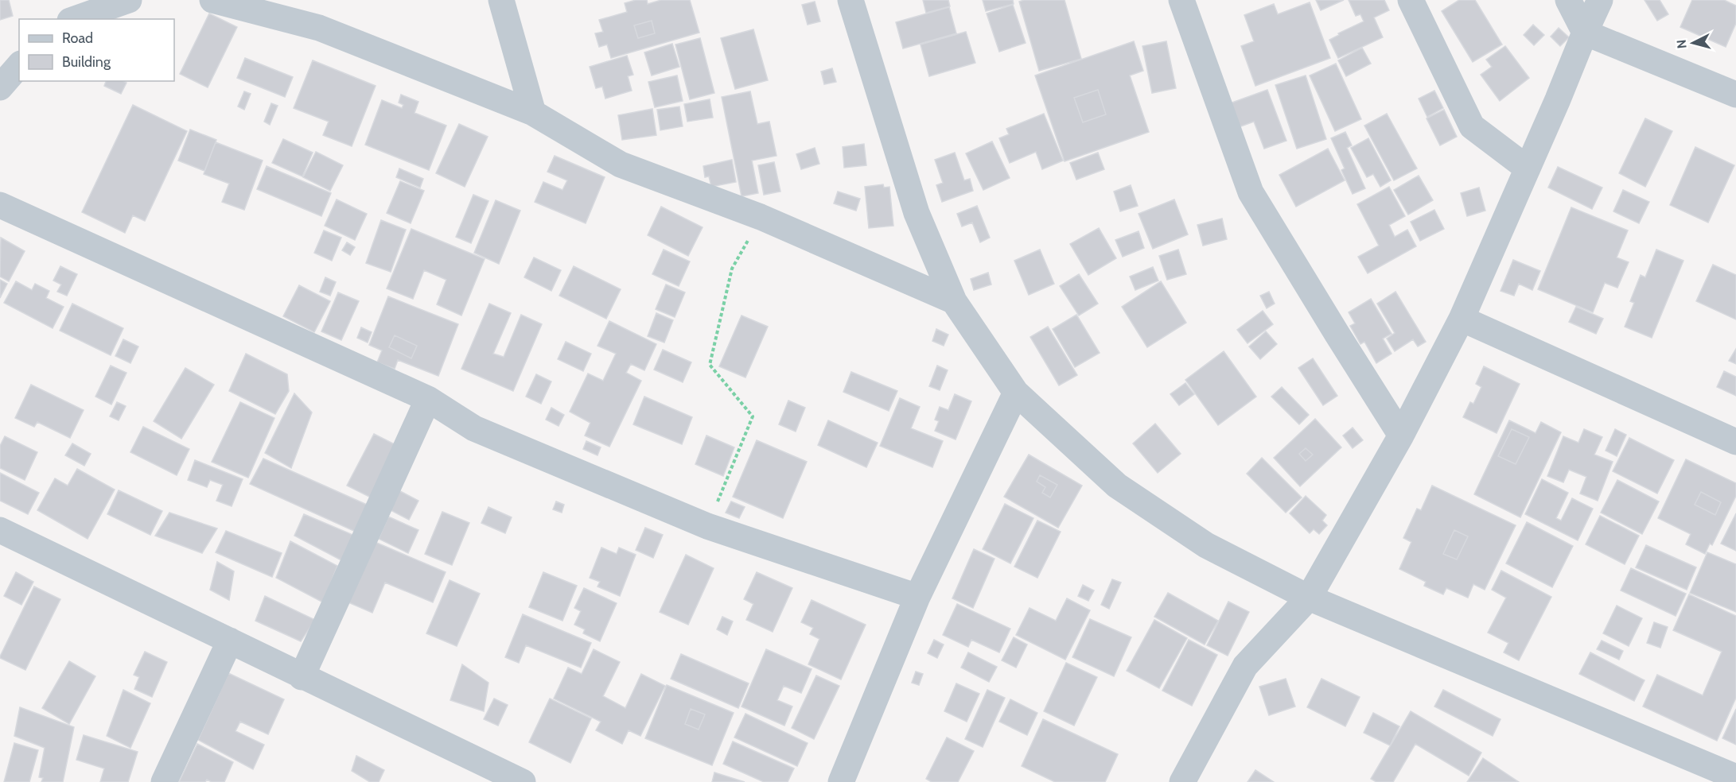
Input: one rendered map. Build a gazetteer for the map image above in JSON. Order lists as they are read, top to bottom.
{
  "legend": ["Road", "Building"],
  "north": "left"
}
